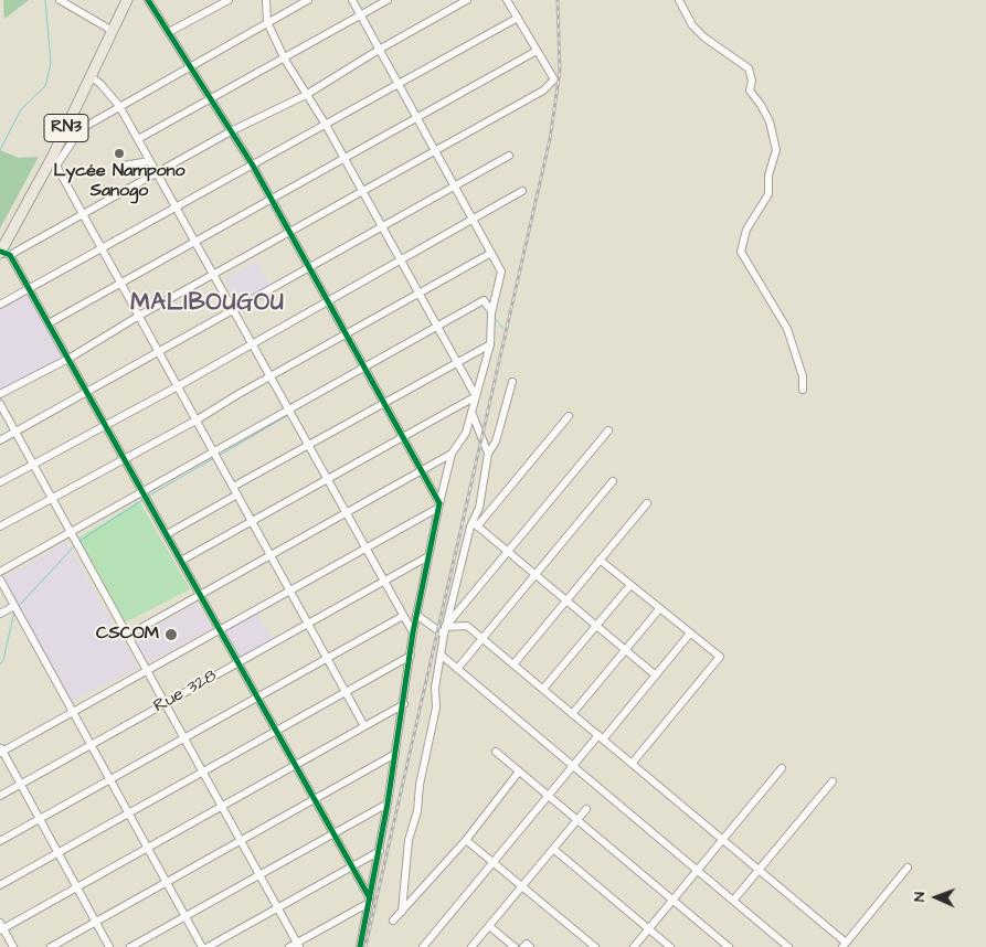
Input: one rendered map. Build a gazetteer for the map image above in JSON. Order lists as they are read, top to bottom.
{
  "streets": {
    "highway": ["RN3"],
    "street": ["Rue 328"]
  },
  "districts": ["MALIBOUGOU"],
  "places": ["Lycée Nampono Sanogo", "CSCOM"],
  "north": "left"
}
